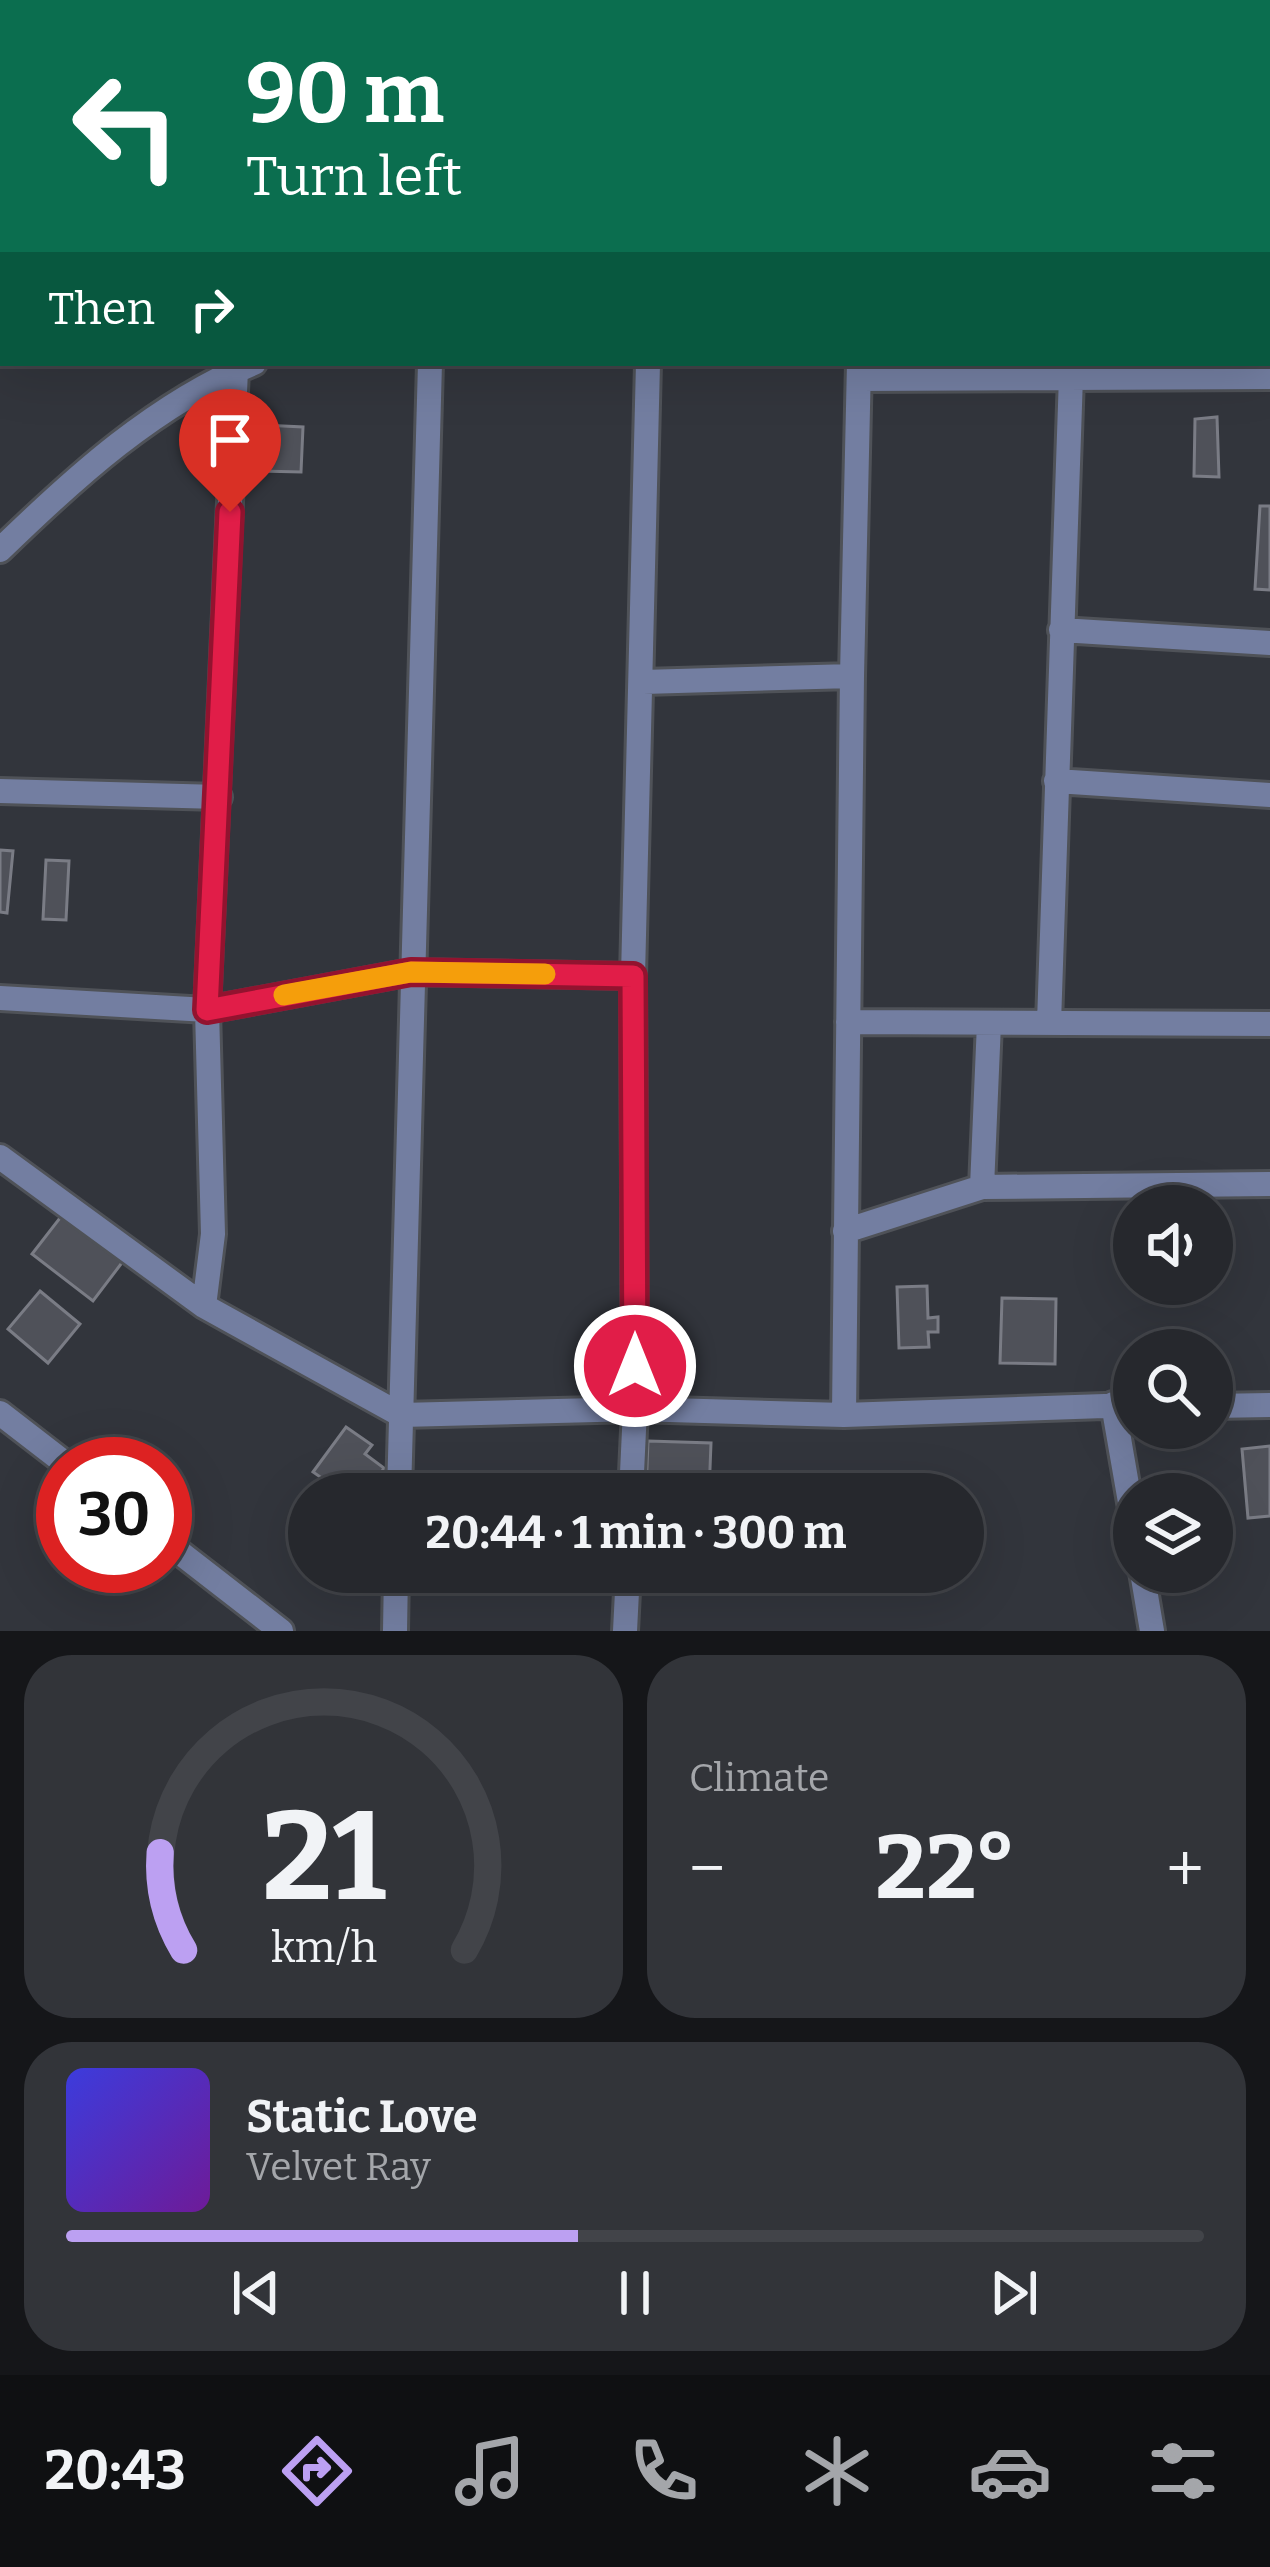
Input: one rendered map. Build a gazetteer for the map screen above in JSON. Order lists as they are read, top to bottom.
{
  "page": {
    "turn": ["90 m", "Turn left"],
    "then": "Then",
    "limit": "30",
    "trip": "20:44 · 1 min · 300 m",
    "tile": "Climate",
    "heat": ["−", "22°", "+"],
    "song": ["Static Love", "Velvet Ray"],
    "tabs": "20:43",
    "gauge": ["21", "km/h"]
  }
}
